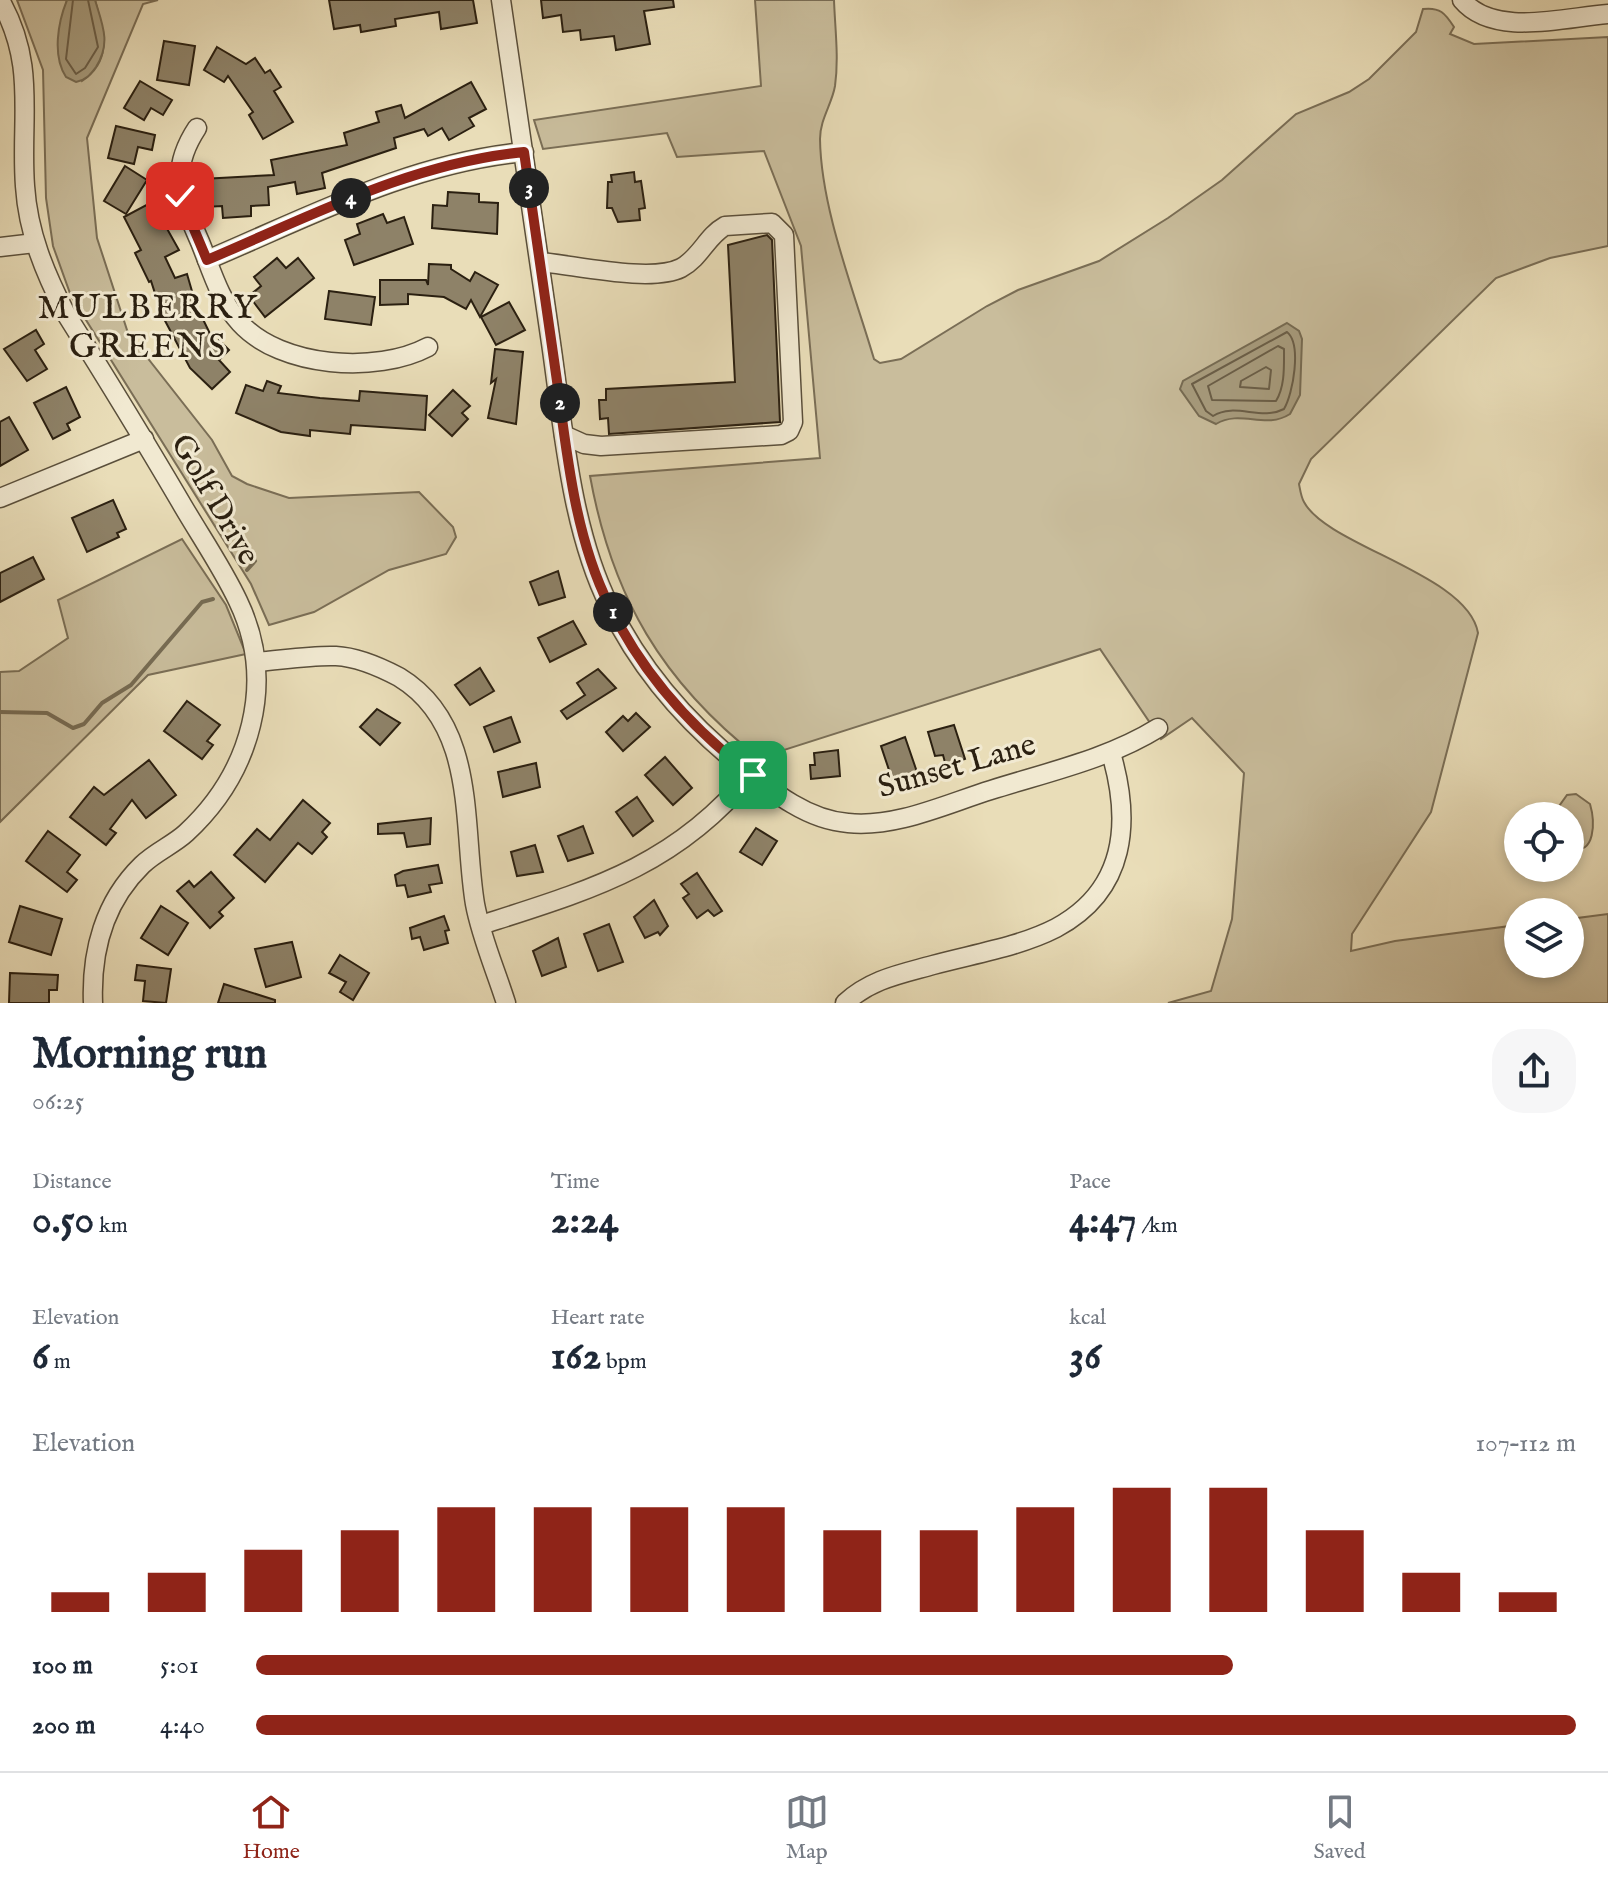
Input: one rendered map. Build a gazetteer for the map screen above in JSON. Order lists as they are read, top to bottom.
{
  "streets": {
    "street": ["Golf Drive", "Sunset Lane"]
  },
  "districts": ["MULBERRY GREENS"],
  "page": {
    "pins": [
      "3",
      "4",
      "2",
      "1"
    ],
    "heading": ["Morning run", "06:25"],
    "stats": [
      ["Distance", "0.50 km"],
      ["Time", "2:24"],
      ["Pace", "4:47 /km"],
      ["Elevation", "6 m"],
      ["Heart rate", "162 bpm"],
      ["kcal", "36"]
    ],
    "chart": ["Elevation", "107–112 m"],
    "list": [
      {
        "name": "100 m",
        "note": "5:01"
      },
      {
        "name": "200 m",
        "note": "4:40"
      }
    ],
    "tabs": ["Home", "Map", "Saved"]
  }
}
